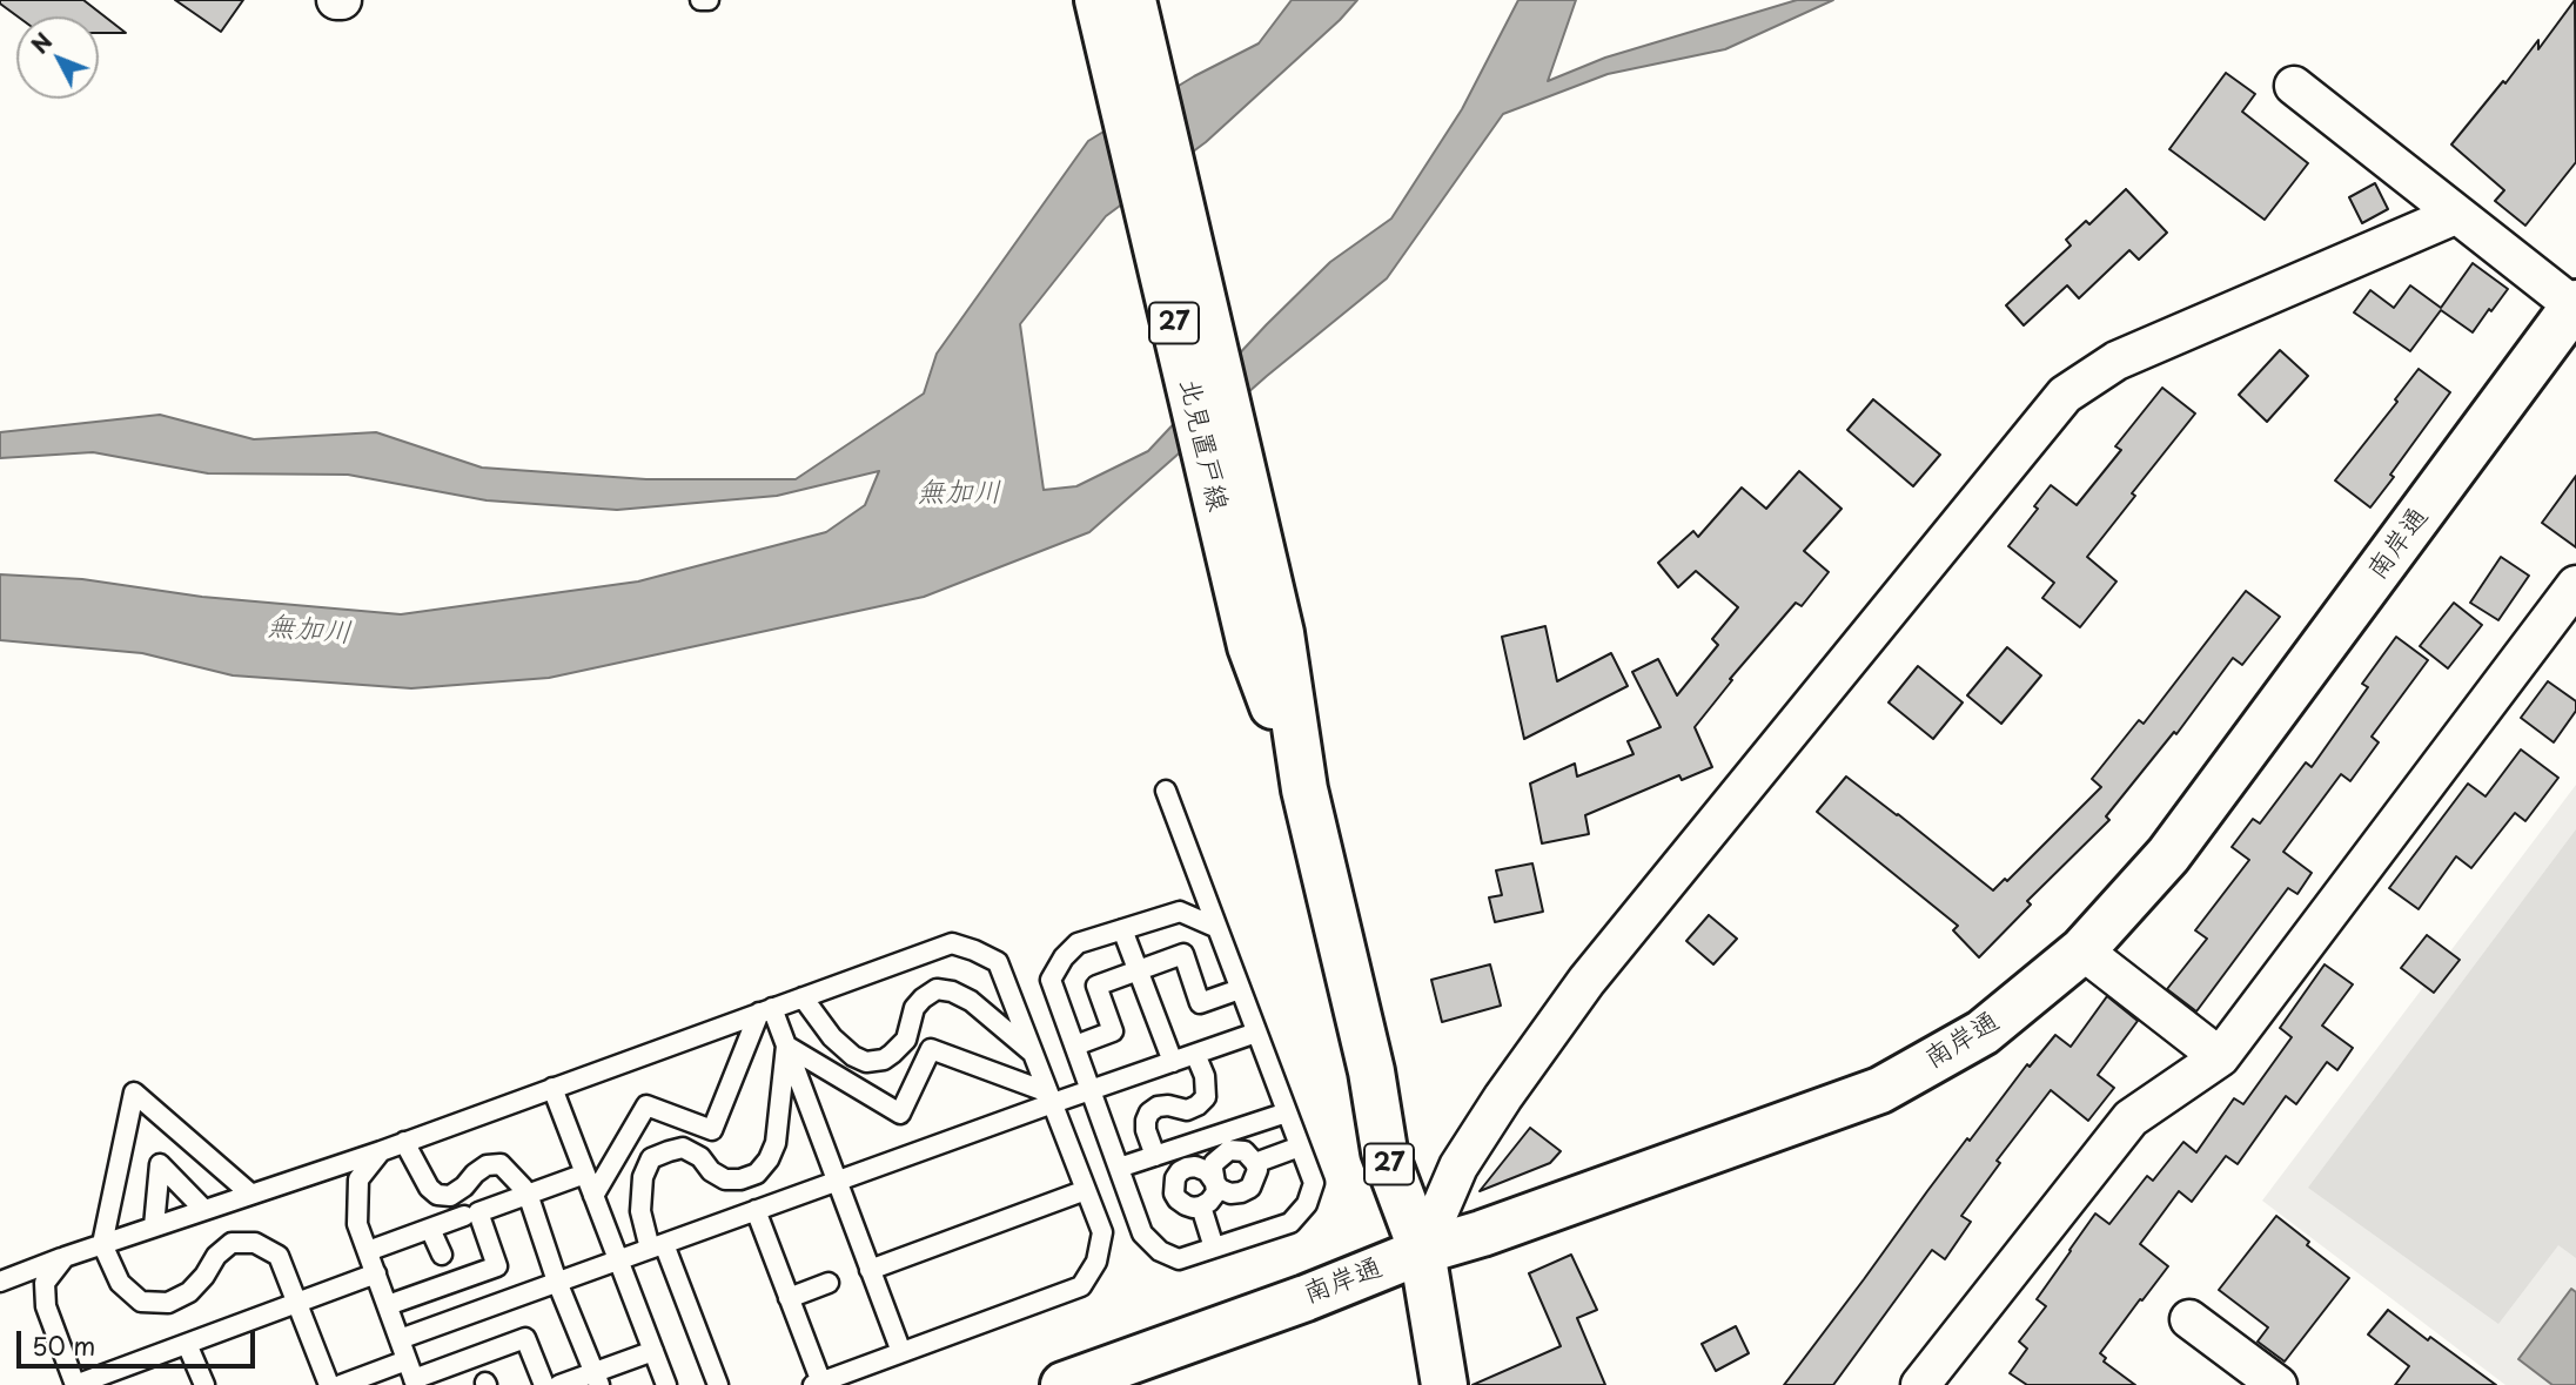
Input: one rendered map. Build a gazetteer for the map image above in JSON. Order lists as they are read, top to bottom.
{
  "streets": {
    "main road": ["27", "北見置戸線", "南岸通"]
  },
  "crossings": [
    ["北見置戸線", "南岸通"]
  ],
  "water": ["無加川"],
  "scale_bar": "50 m",
  "north": "top left"
}
